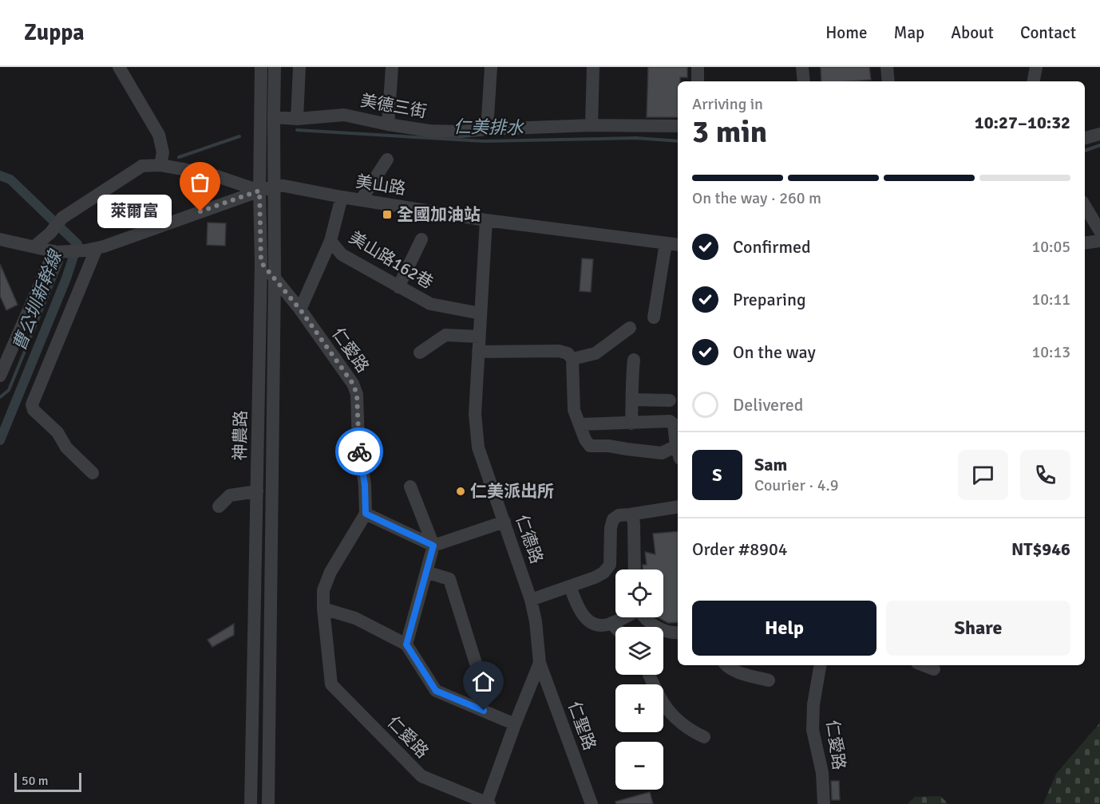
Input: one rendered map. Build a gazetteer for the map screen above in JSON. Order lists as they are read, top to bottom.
{
  "streets": {
    "street": [
      "美德三街",
      "美山路",
      "美山路162巷",
      "仁愛路",
      "神農路",
      "仁德路",
      "仁聖路"
    ]
  },
  "crossings": [
    ["美德三街", "神農路"],
    ["美山路", "美山路162巷"],
    ["美山路", "神農路"],
    ["美山路", "仁德路"],
    ["美山路162巷", "仁德路"],
    ["仁愛路", "神農路"],
    ["仁愛路", "仁德路"],
    ["仁德路", "仁聖路"]
  ],
  "water": ["仁美排水", "曹公圳新幹線"],
  "places": {
    "other": ["萊爾富", "仁美派出所"],
    "transit": ["全國加油站"]
  },
  "scale_bar": "50 m",
  "page": {
    "header": "Zuppa",
    "nav": [
      "Home",
      "Map",
      "About",
      "Contact"
    ],
    "heading": ["3 min", "Arriving in", "10:27–10:32"],
    "panel": [
      "Sam",
      "Courier · 4.9",
      "Order #8904",
      "NT$946"
    ],
    "bar": "On the way · 260 m",
    "bubble": "萊爾富",
    "list": [
      ["Confirmed", "10:05"],
      ["Preparing", "10:11"],
      ["On the way", "10:13"],
      "Delivered"
    ],
    "round": "S",
    "map_buttons": ["+", "−"],
    "buttons": ["Help", "Share"],
    "scale": "50 m"
  }
}
